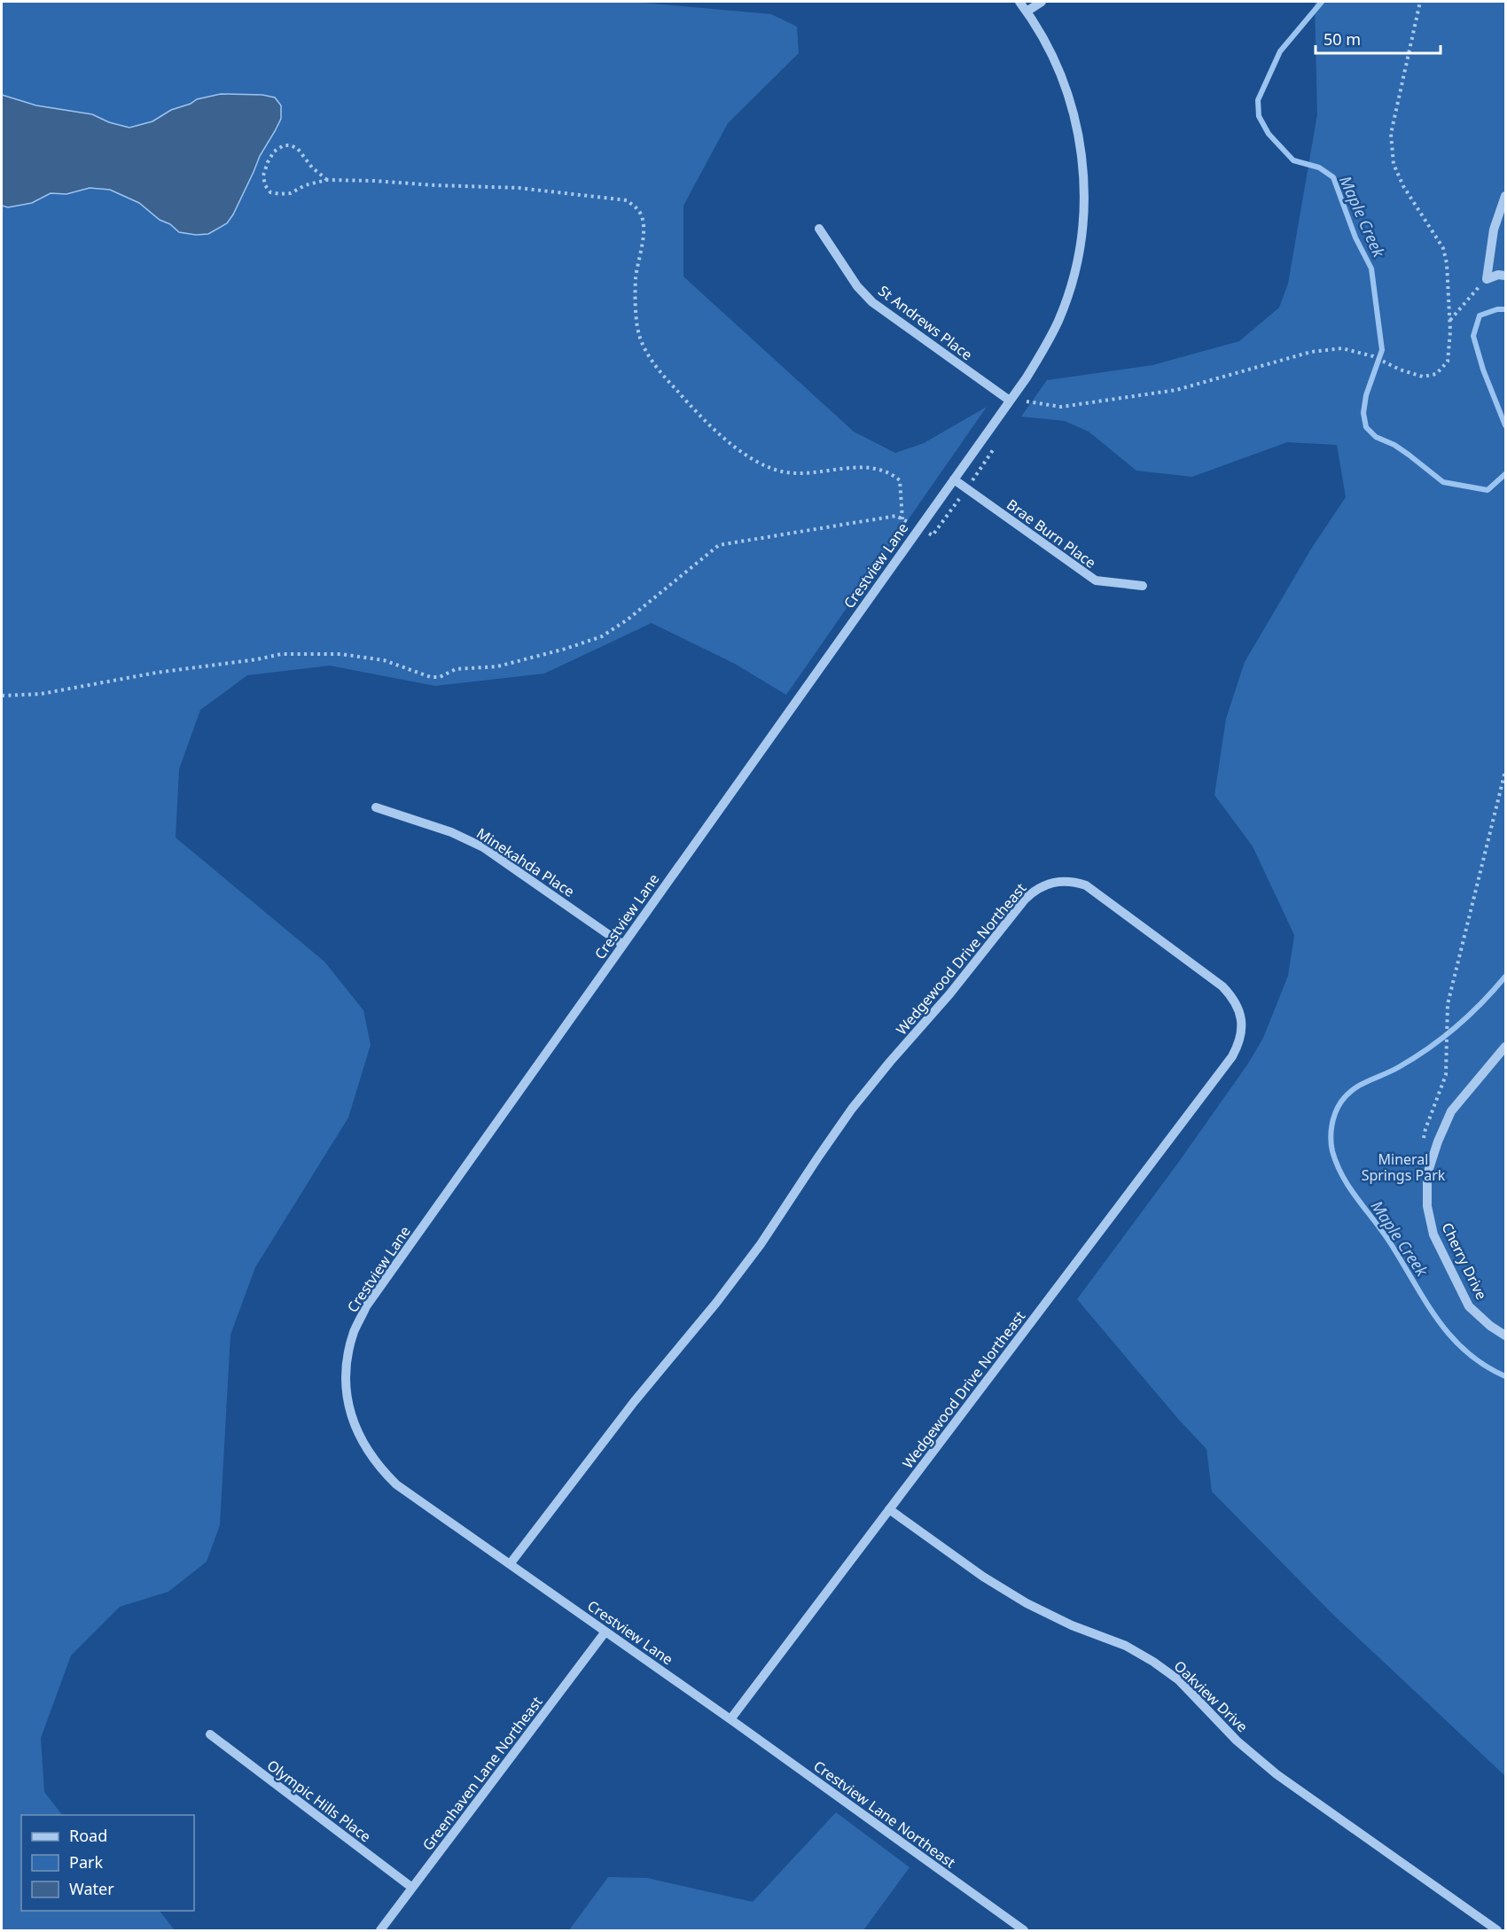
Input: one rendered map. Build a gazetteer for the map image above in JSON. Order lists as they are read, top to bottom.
{
  "streets": {
    "street": [
      "St Andrews Place",
      "Brae Burn Place",
      "Crestview Lane",
      "Minekahda Place",
      "Wedgewood Drive Northeast",
      "Cherry Drive",
      "Oakview Drive",
      "Greenhaven Lane Northeast",
      "Olympic Hills Place",
      "Crestview Lane Northeast"
    ]
  },
  "crossings": [
    ["St Andrews Place", "Crestview Lane"],
    ["Brae Burn Place", "Crestview Lane"],
    ["Crestview Lane", "Minekahda Place"],
    ["Crestview Lane", "Wedgewood Drive Northeast"],
    ["Crestview Lane", "Greenhaven Lane Northeast"],
    ["Crestview Lane", "Crestview Lane Northeast"],
    ["Wedgewood Drive Northeast", "Oakview Drive"],
    ["Wedgewood Drive Northeast", "Crestview Lane Northeast"],
    ["Greenhaven Lane Northeast", "Olympic Hills Place"]
  ],
  "water": ["Maple Creek"],
  "parks": ["Mineral Springs Park"],
  "legend": ["Road", "Park", "Water"],
  "scale_bar": "50 m"
}
